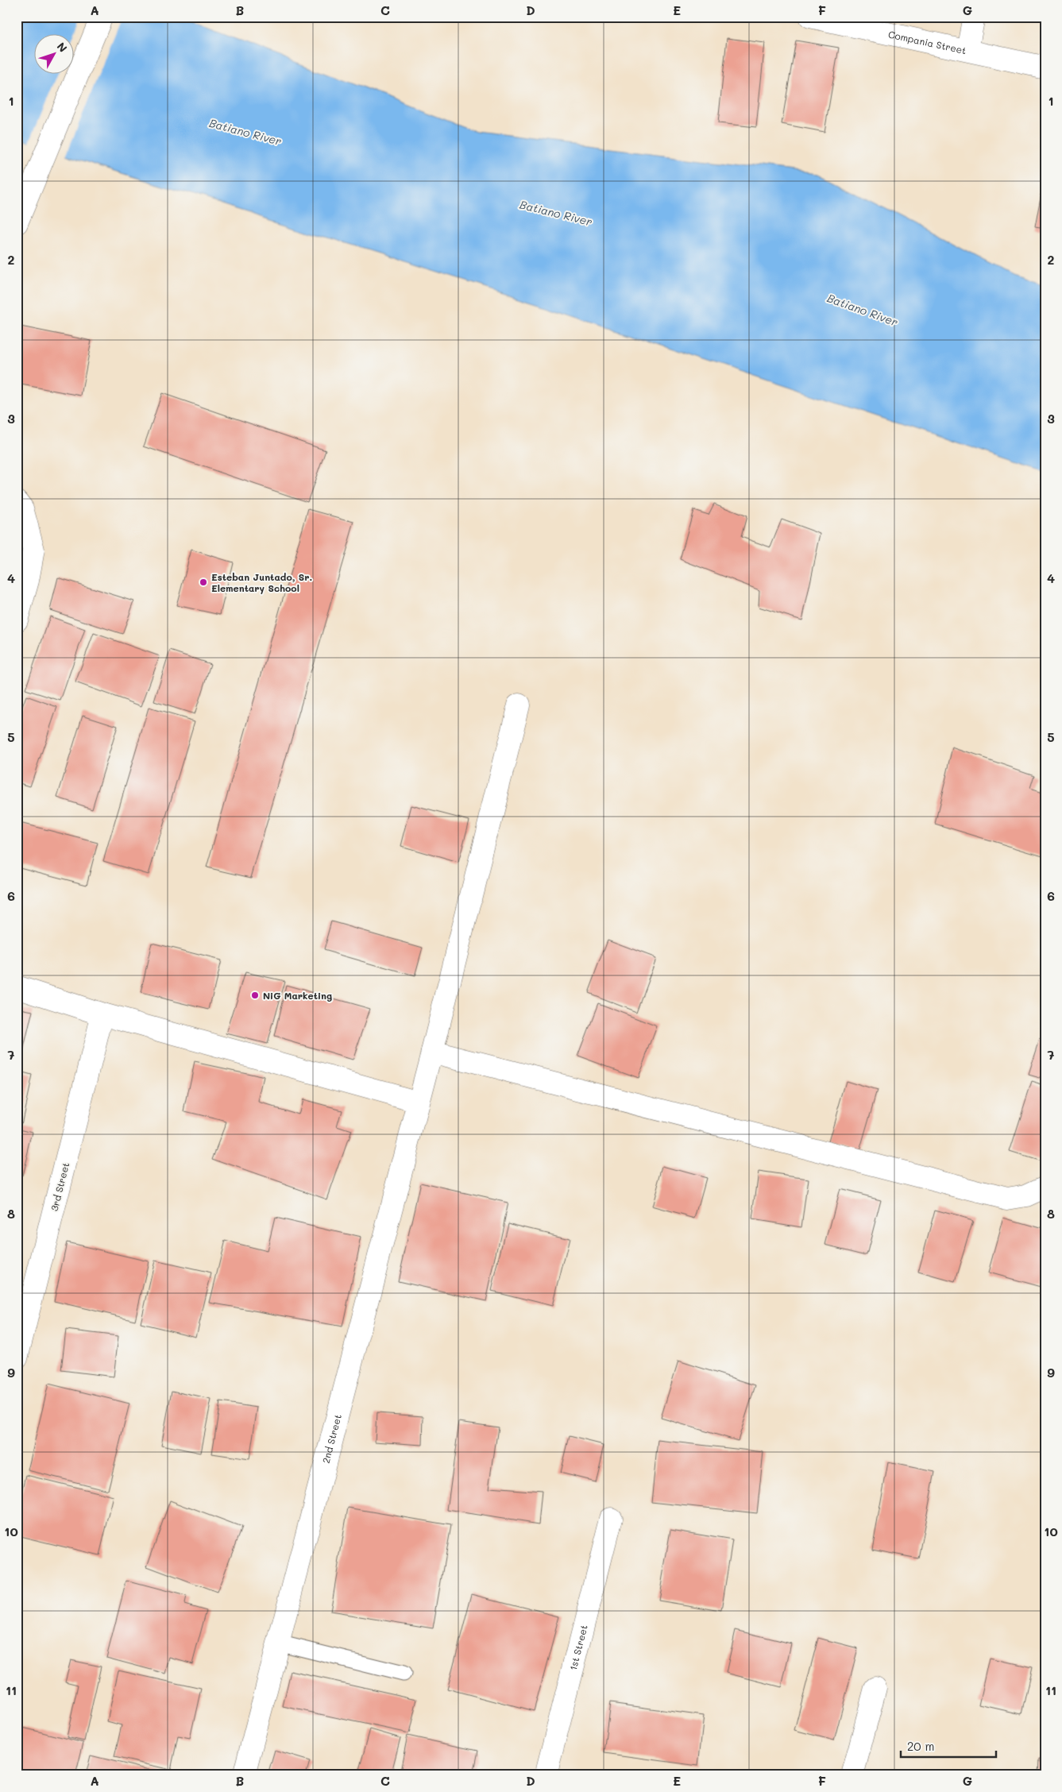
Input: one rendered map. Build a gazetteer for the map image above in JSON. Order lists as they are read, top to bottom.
{
  "streets": {
    "street": [
      "Compania Street",
      "3rd Street",
      "2nd Street",
      "1st Street"
    ]
  },
  "water": ["Batiano River"],
  "places": ["Esteban Juntado, Sr. Elementary School", "NiG Marketing"],
  "scale_bar": "20 m",
  "north": "top right",
  "grid": {
    "columns": [
      "A",
      "B",
      "C",
      "D",
      "E",
      "F",
      "G"
    ],
    "rows": [
      "1",
      "2",
      "3",
      "4",
      "5",
      "6",
      "7",
      "8",
      "9",
      "10",
      "11"
    ]
  }
}
